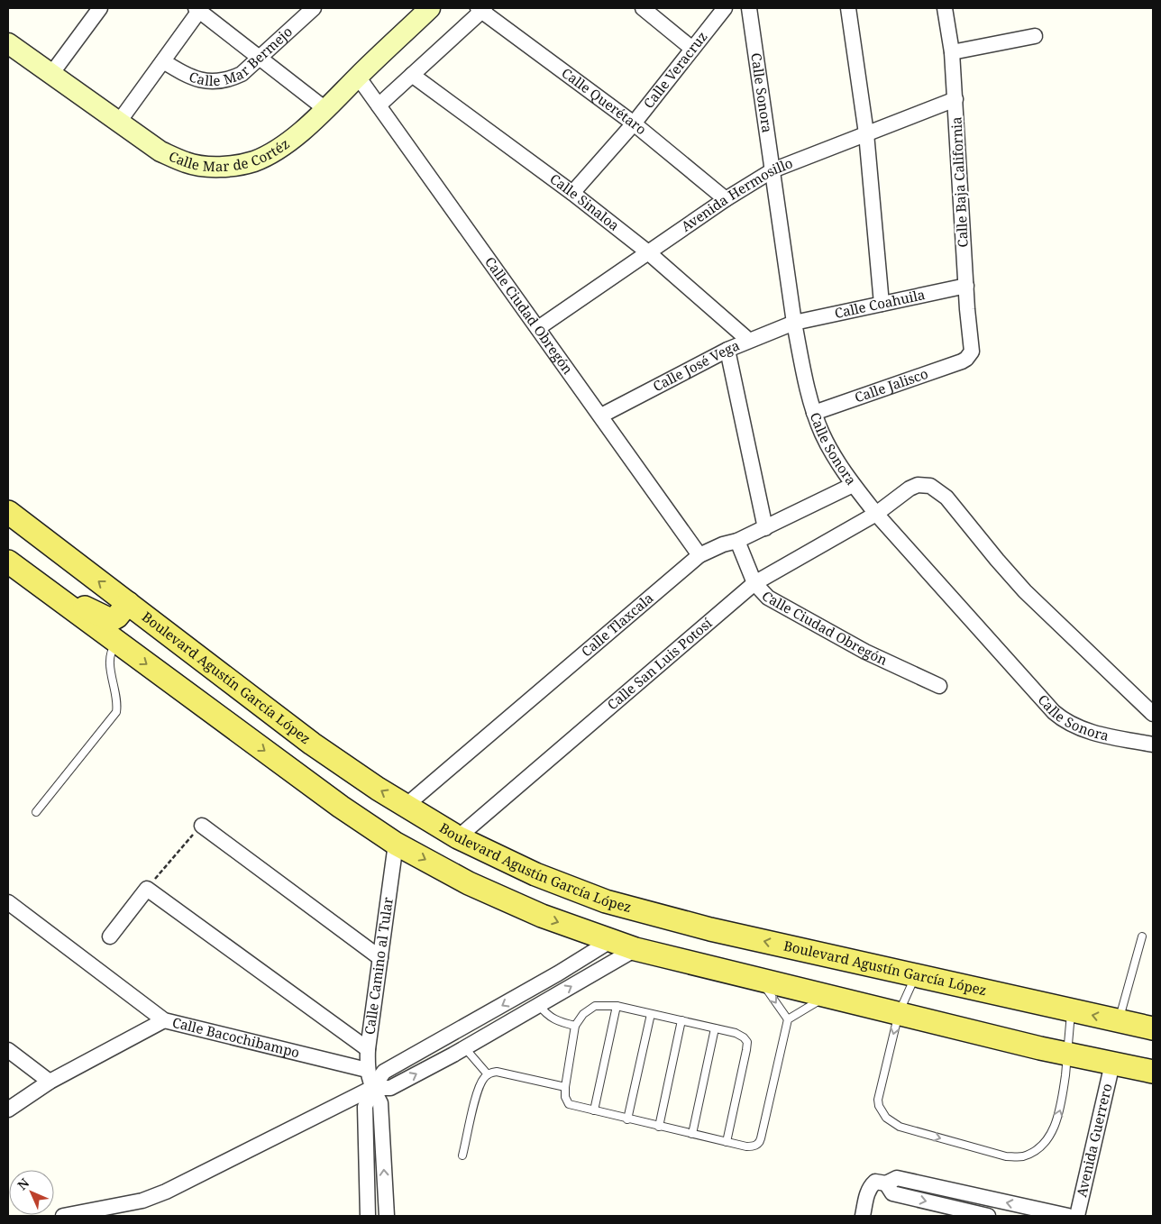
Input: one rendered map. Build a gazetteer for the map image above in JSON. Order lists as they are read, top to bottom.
{
  "streets": {
    "main road": ["Boulevard Agustín García López"],
    "street": [
      "Calle Mar Bermejo",
      "Calle Veracruz",
      "Calle Sonora",
      "Calle Querétaro",
      "Calle Mar de Cortéz",
      "Calle Baja California",
      "Avenida Hermosillo",
      "Calle Sinaloa",
      "Calle Coahuila",
      "Calle Ciudad Obregón",
      "Calle José Vega",
      "Calle Jalisco",
      "Calle Tlaxcala",
      "Calle San Luis Potosí",
      "Calle Camino al Tular",
      "Calle Bacochibampo",
      "Avenida Guerrero"
    ]
  },
  "crossings": [
    ["Calle Veracruz", "Calle Querétaro"],
    ["Calle Veracruz", "Calle Sinaloa"],
    ["Calle Sonora", "Avenida Hermosillo"],
    ["Calle Sonora", "Calle Coahuila"],
    ["Calle Sonora", "Calle José Vega"],
    ["Calle Sonora", "Calle Jalisco"],
    ["Calle Sonora", "Calle Tlaxcala"],
    ["Calle Sonora", "Calle San Luis Potosí"],
    ["Calle Querétaro", "Avenida Hermosillo"],
    ["Calle Mar de Cortéz", "Calle Ciudad Obregón"],
    ["Calle Baja California", "Avenida Hermosillo"],
    ["Calle Baja California", "Calle Coahuila"],
    ["Calle Baja California", "Calle Jalisco"],
    ["Avenida Hermosillo", "Calle Sinaloa"],
    ["Avenida Hermosillo", "Calle Ciudad Obregón"],
    ["Calle Sinaloa", "Calle José Vega"],
    ["Calle Coahuila", "Calle José Vega"],
    ["Calle Ciudad Obregón", "Calle José Vega"],
    ["Calle Ciudad Obregón", "Calle Tlaxcala"],
    ["Calle Ciudad Obregón", "Calle San Luis Potosí"],
    ["Calle Tlaxcala", "Boulevard Agustín García López"],
    ["Calle San Luis Potosí", "Boulevard Agustín García López"],
    ["Calle Camino al Tular", "Calle Bacochibampo"]
  ],
  "north": "top left"
}
